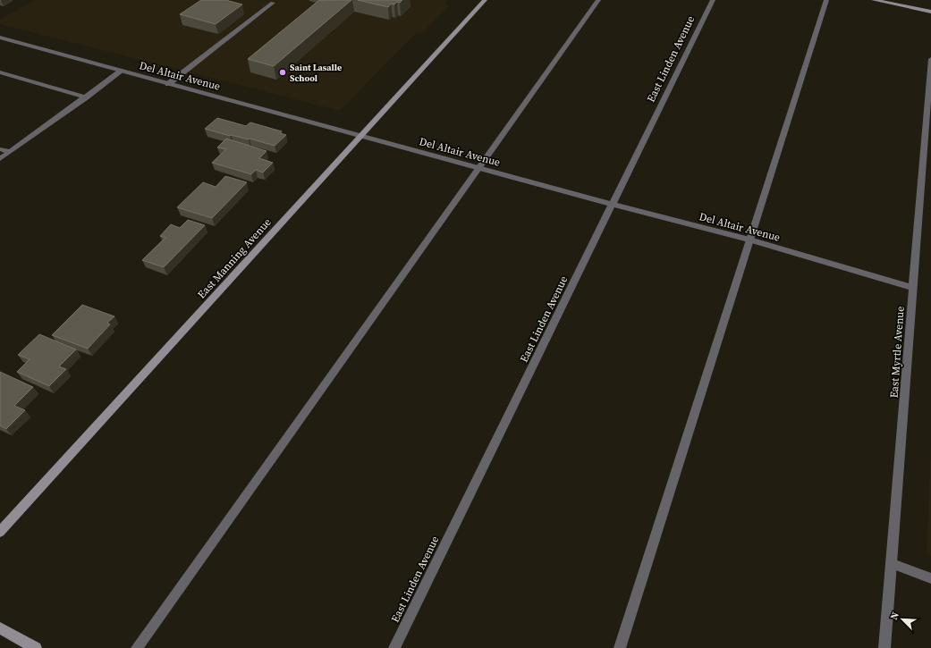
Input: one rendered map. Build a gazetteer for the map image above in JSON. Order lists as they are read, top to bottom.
{
  "streets": {
    "main road": ["East Manning Avenue"],
    "street": ["East Linden Avenue", "Del Altair Avenue", "East Myrtle Avenue"]
  },
  "crossings": [
    ["East Linden Avenue", "Del Altair Avenue"],
    ["Del Altair Avenue", "East Manning Avenue"],
    ["Del Altair Avenue", "East Myrtle Avenue"]
  ],
  "places": ["Saint Lasalle School"],
  "north": "top left"
}
